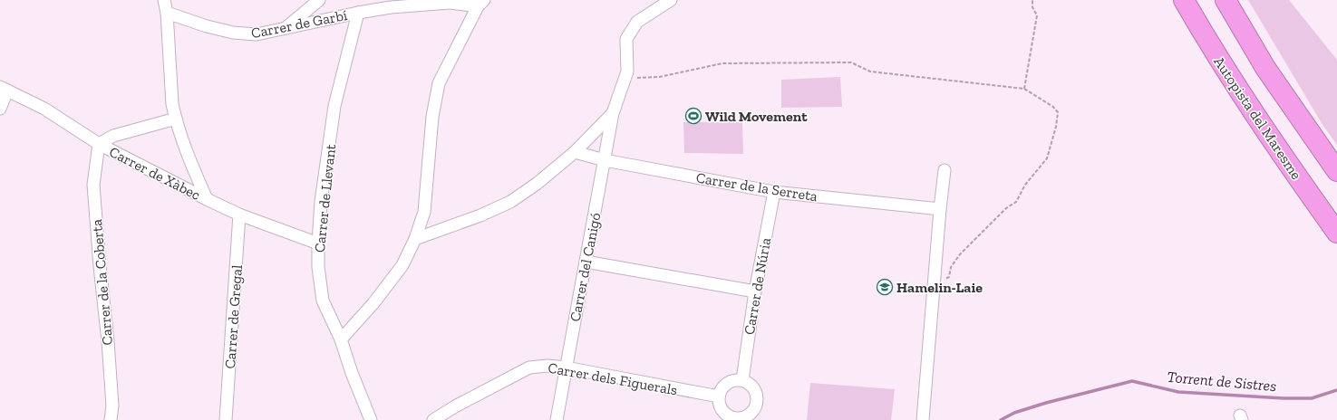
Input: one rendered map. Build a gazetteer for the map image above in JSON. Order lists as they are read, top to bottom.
{
  "streets": {
    "highway": ["Autopista del Maresme"],
    "street": [
      "Carrer de Garbí",
      "Carrer de Xàbec",
      "Carrer de la Serreta",
      "Carrer de Llevant",
      "Carrer del Canigó",
      "Carrer de la Coberta",
      "Carrer de Núria",
      "Carrer de Gregal",
      "Carrer dels Figuerals"
    ]
  },
  "crossings": [
    ["Carrer de Garbí", "Carrer de Llevant"],
    ["Carrer de Xàbec", "Carrer de Llevant"],
    ["Carrer de Xàbec", "Carrer de la Coberta"],
    ["Carrer de Xàbec", "Carrer de Gregal"],
    ["Carrer de la Serreta", "Carrer del Canigó"],
    ["Carrer de la Serreta", "Carrer de Núria"],
    ["Carrer del Canigó", "Carrer dels Figuerals"],
    ["Carrer de Núria", "Carrer dels Figuerals"]
  ],
  "water": ["Torrent de Sistres"],
  "places": {
    "sports": ["Wild Movement"],
    "school or university": ["Hamelin-Laie"]
  }
}
